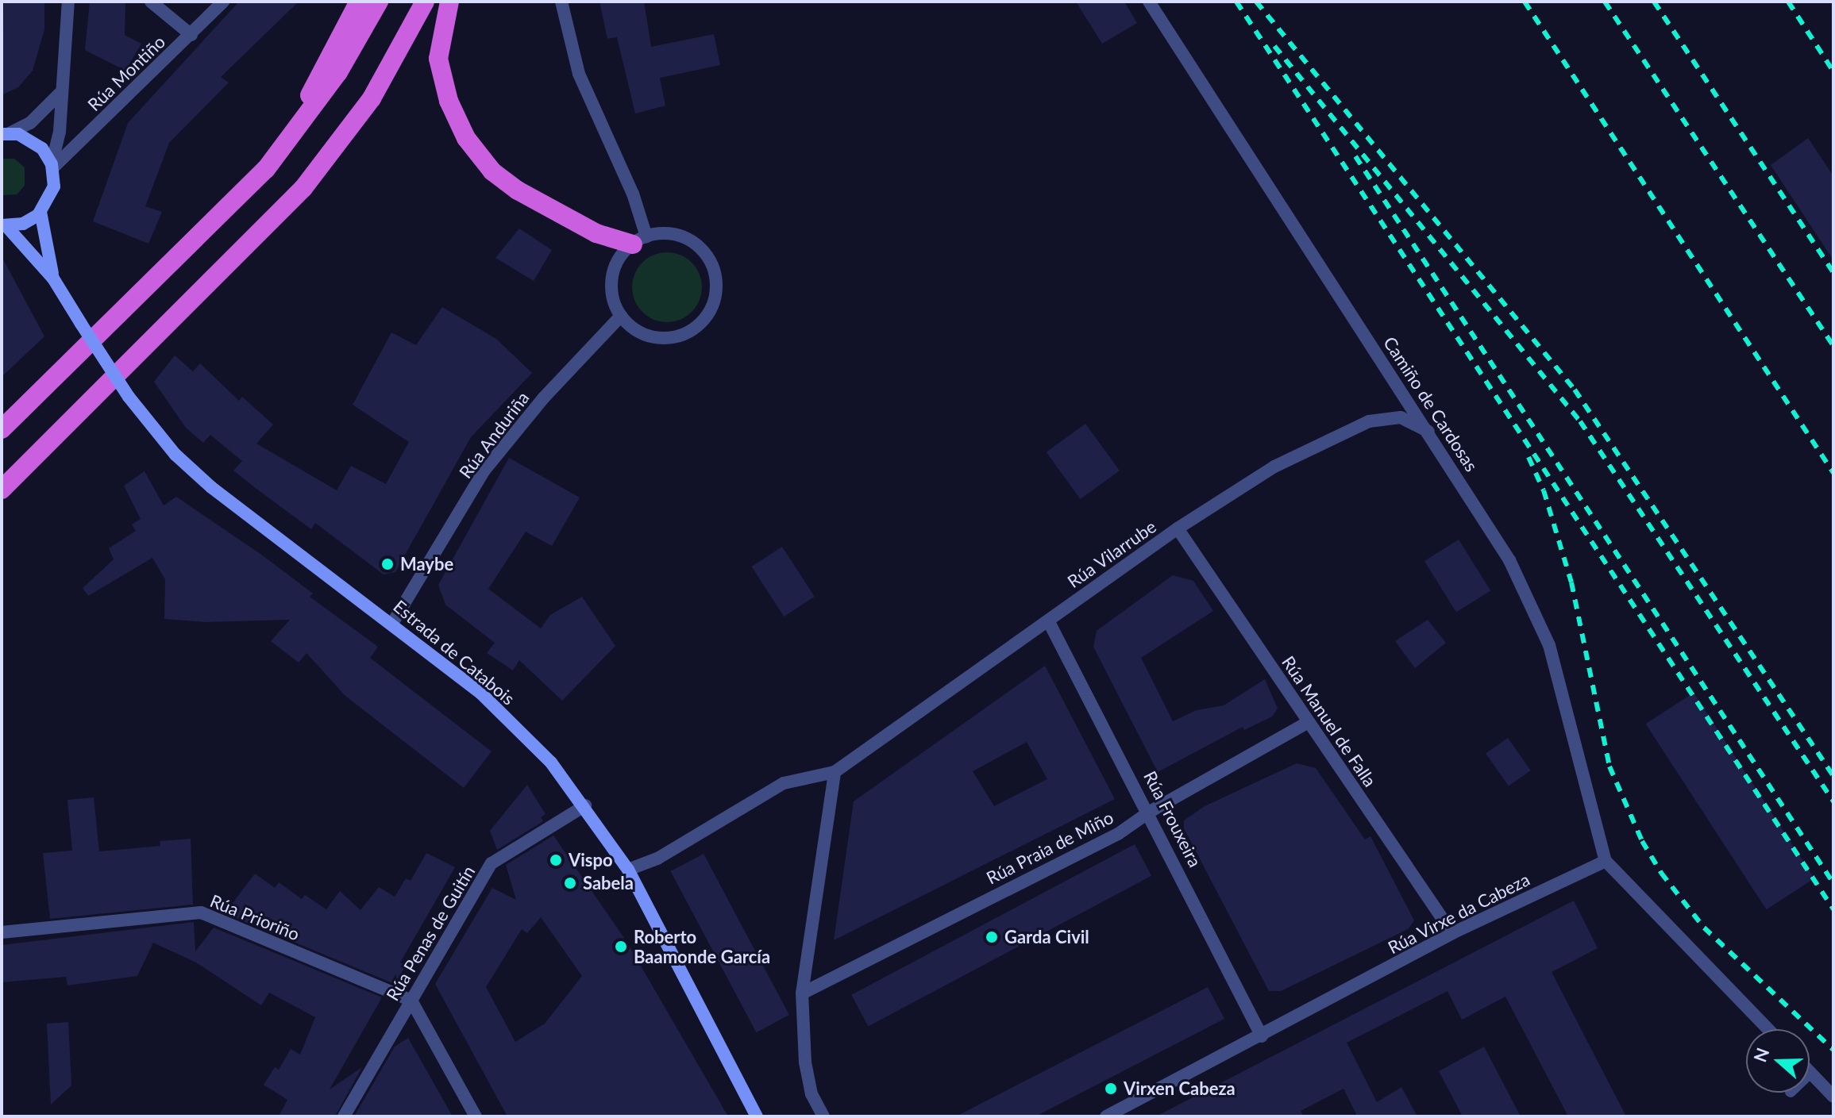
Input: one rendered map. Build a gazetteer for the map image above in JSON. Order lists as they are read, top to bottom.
{
  "streets": {
    "main road": ["Estrada de Catabois"],
    "street": [
      "Rúa Montiño",
      "Camiño de Cardosas",
      "Rúa Anduriña",
      "Rúa Vilarrube",
      "Rúa Manuel de Falla",
      "Rúa Frouxeira",
      "Rúa Praia de Miño",
      "Rúa Virxe da Cabeza",
      "Rúa Prioriño",
      "Rúa Penas de Guitín"
    ]
  },
  "crossings": [
    ["Camiño de Cardosas", "Rúa Vilarrube"],
    ["Camiño de Cardosas", "Rúa Virxe da Cabeza"],
    ["Rúa Anduriña", "Estrada de Catabois"],
    ["Rúa Vilarrube", "Estrada de Catabois"],
    ["Rúa Vilarrube", "Rúa Manuel de Falla"],
    ["Rúa Vilarrube", "Rúa Frouxeira"],
    ["Estrada de Catabois", "Rúa Penas de Guitín"],
    ["Rúa Manuel de Falla", "Rúa Praia de Miño"],
    ["Rúa Manuel de Falla", "Rúa Virxe da Cabeza"],
    ["Rúa Frouxeira", "Rúa Praia de Miño"],
    ["Rúa Frouxeira", "Rúa Virxe da Cabeza"],
    ["Rúa Prioriño", "Rúa Penas de Guitín"]
  ],
  "places": [
    "Maybe",
    "Vispo",
    "Sabela",
    "Garda Civil",
    "Roberto Baamonde García",
    "Virxen Cabeza"
  ],
  "north": "left"
}
